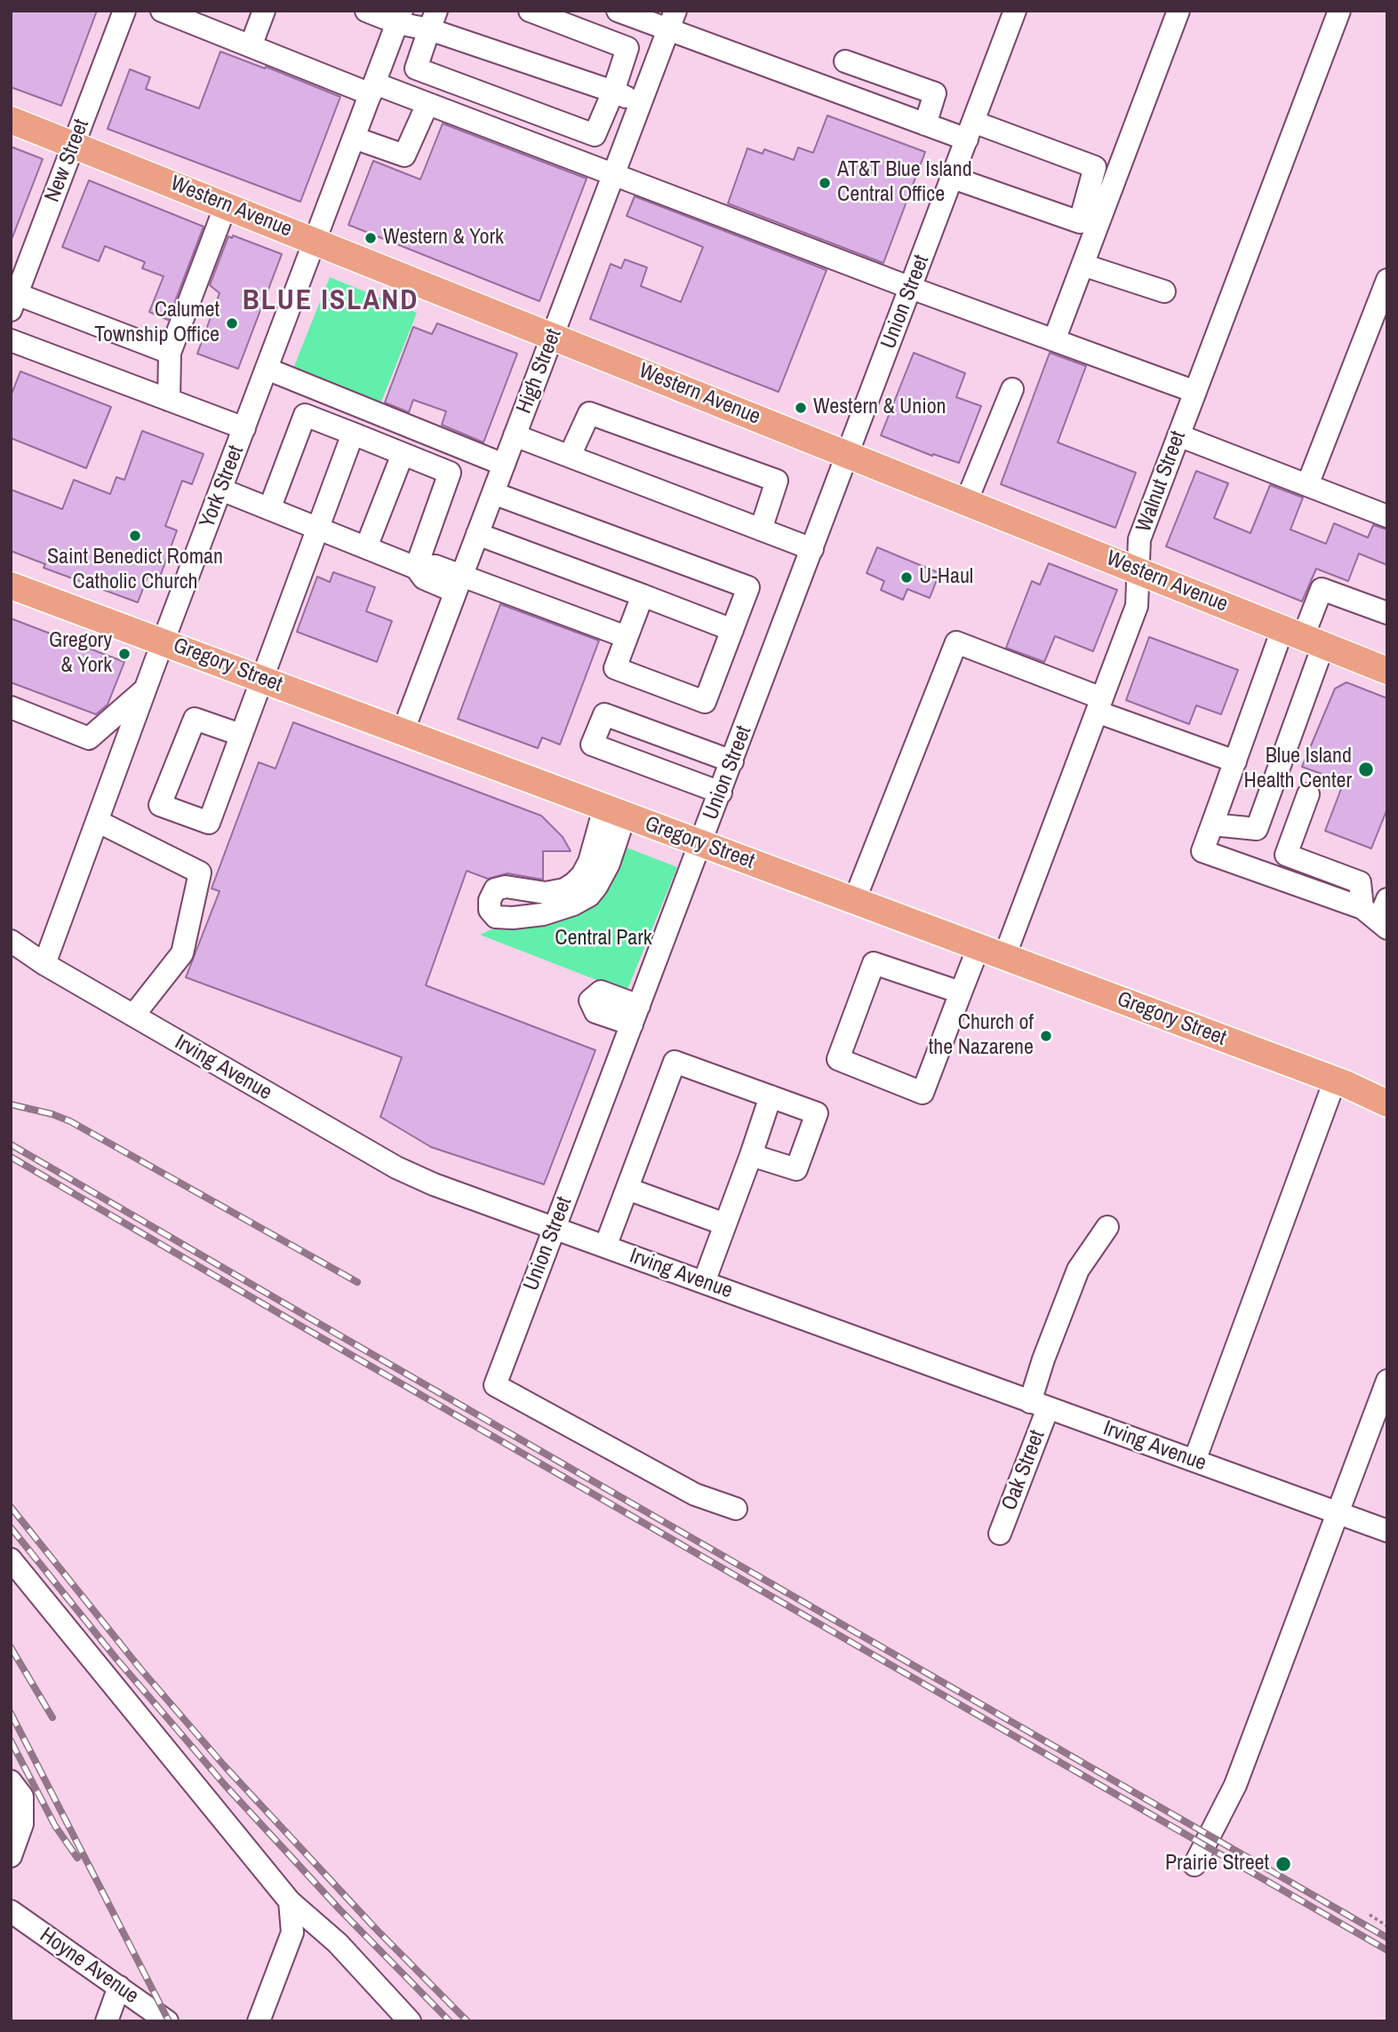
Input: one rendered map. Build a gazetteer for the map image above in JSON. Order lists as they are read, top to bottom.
{
  "streets": {
    "main road": ["Western Avenue", "Gregory Street"],
    "street": [
      "New Street",
      "Union Street",
      "High Street",
      "Walnut Street",
      "York Street",
      "Irving Avenue",
      "Oak Street",
      "Hoyne Avenue"
    ]
  },
  "crossings": [
    ["New Street", "Western Avenue"],
    ["Western Avenue", "Union Street"],
    ["Western Avenue", "High Street"],
    ["Western Avenue", "Walnut Street"],
    ["Western Avenue", "York Street"],
    ["Union Street", "Gregory Street"],
    ["Union Street", "Irving Avenue"],
    ["High Street", "Gregory Street"],
    ["Walnut Street", "Gregory Street"],
    ["York Street", "Gregory Street"],
    ["York Street", "Irving Avenue"],
    ["Irving Avenue", "Oak Street"]
  ],
  "districts": ["BLUE ISLAND"],
  "parks": ["Central Park"],
  "places": [
    "AT&T Blue Island Central Office",
    "Western & York",
    "Calumet Township Office",
    "Western & Union",
    "Saint Benedict Roman Catholic Church",
    "U-Haul",
    "Gregory & York",
    "Blue Island Health Center",
    "Church of the Nazarene",
    "Prairie Street"
  ]
}
